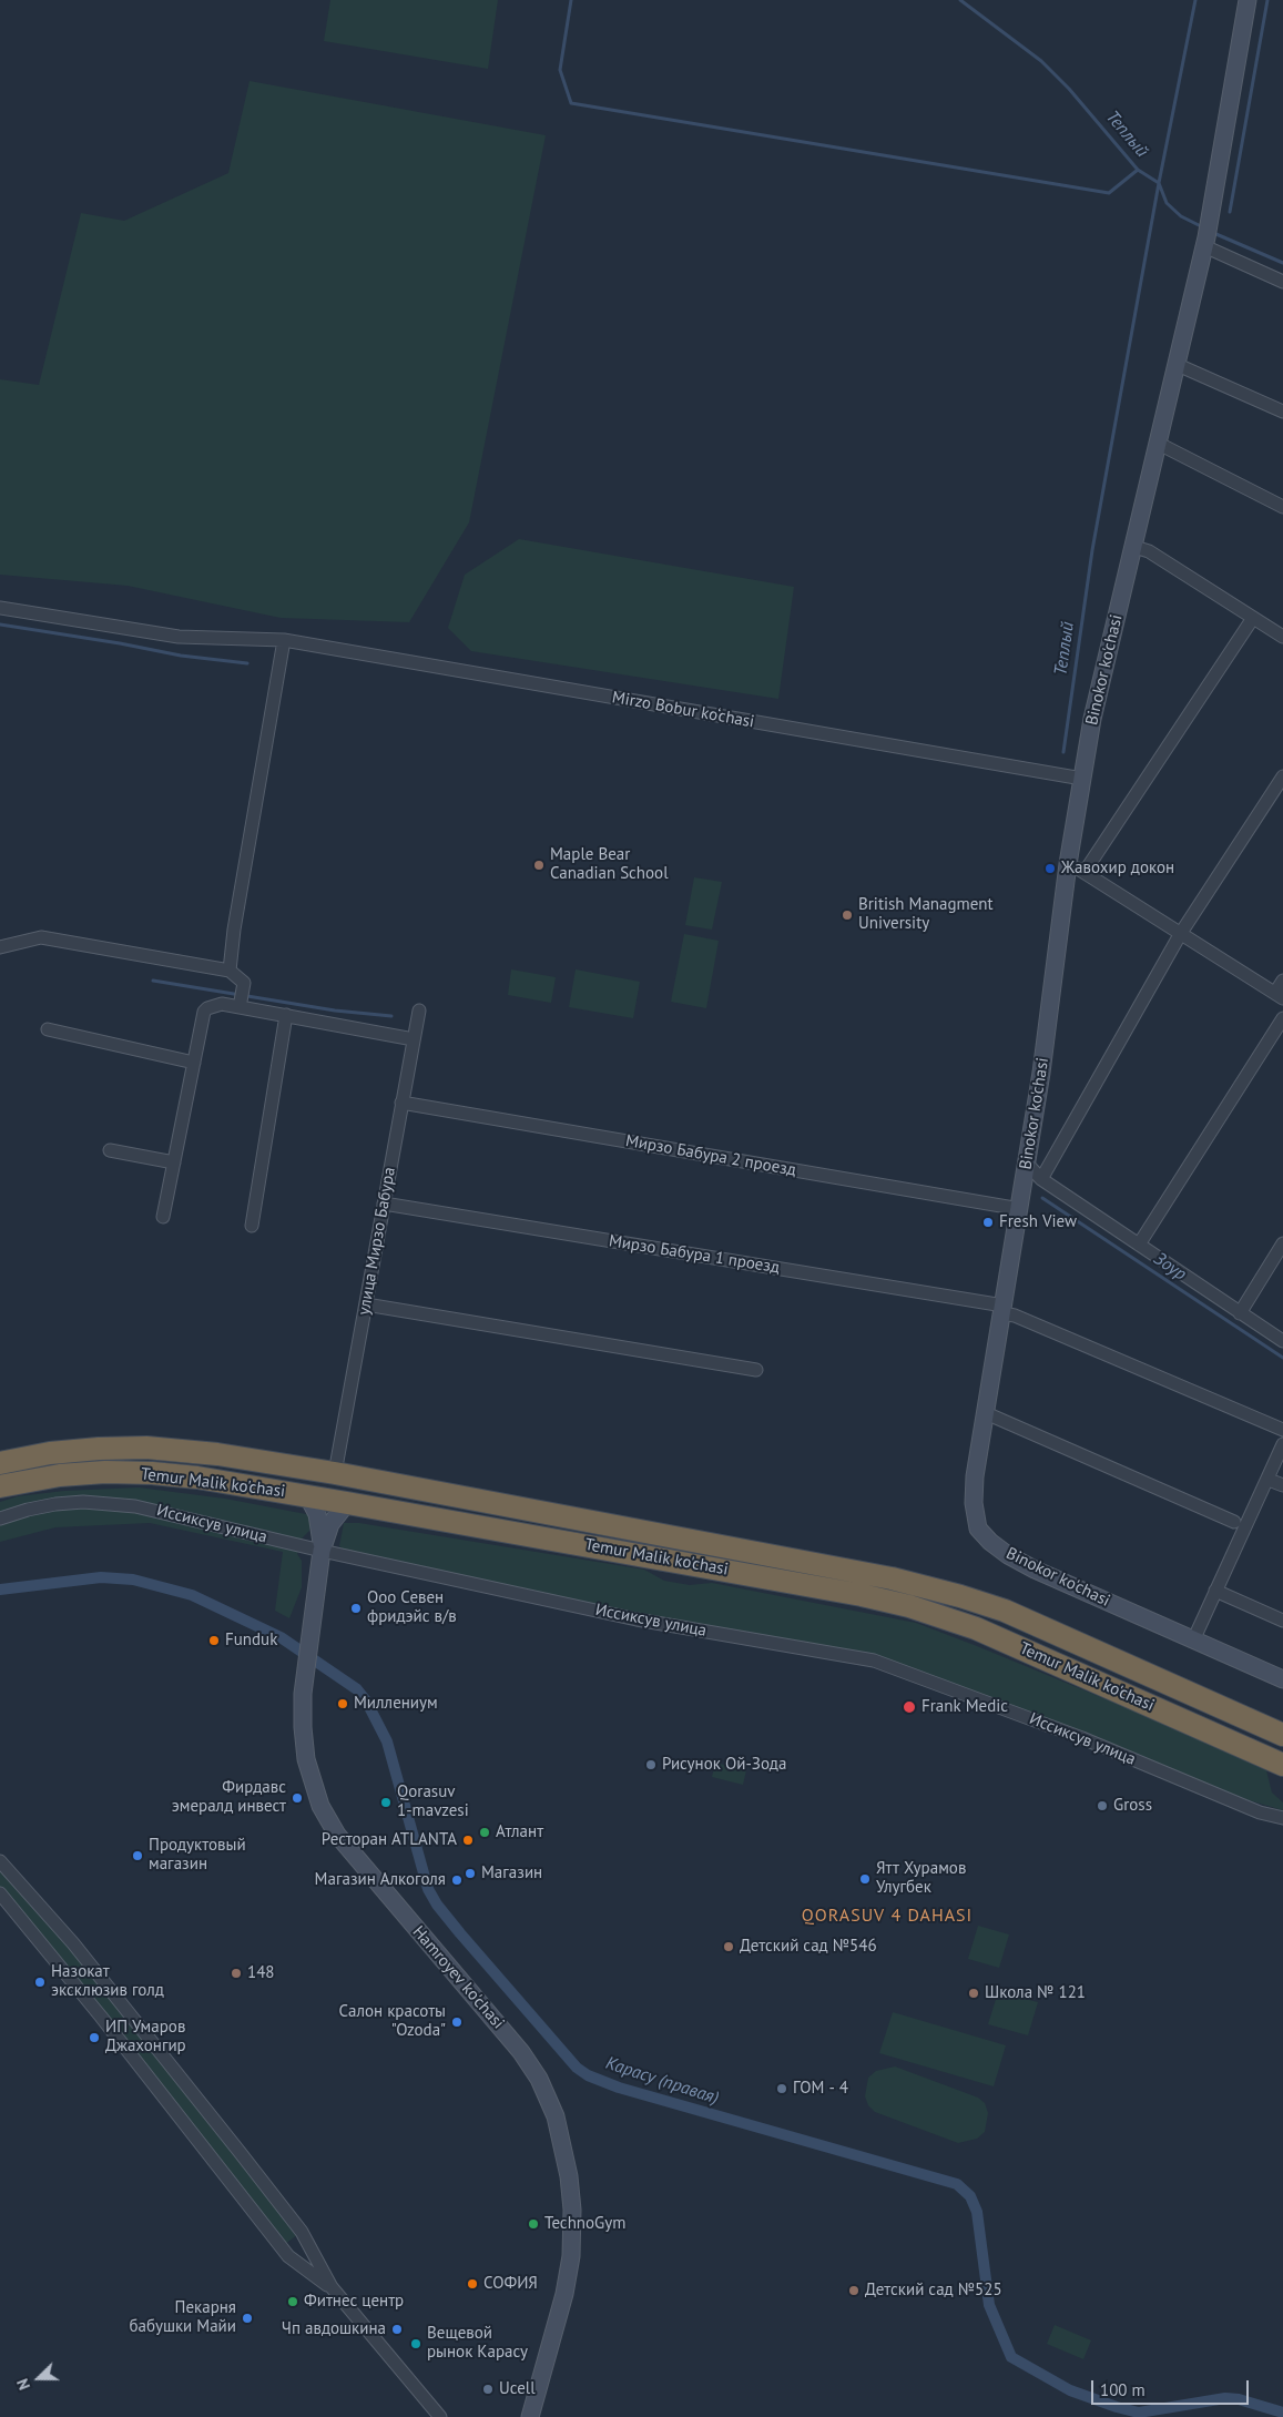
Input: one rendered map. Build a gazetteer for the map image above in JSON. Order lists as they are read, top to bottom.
{
  "streets": {
    "highway": ["Temur Malik ko'chasi"],
    "main road": ["Binokor ko'chasi", "Hamroyev ko'chasi"],
    "street": [
      "Mirzo Bobur ko‘chasi",
      "Мирзо Бабура 2 проезд",
      "улица Мирзо Бабура",
      "Мирзо Бабура 1 проезд",
      "Иссиксув улица"
    ]
  },
  "crossings": [
    ["Binokor ko'chasi", "Mirzo Bobur ko‘chasi"],
    ["Binokor ko'chasi", "Мирзо Бабура 2 проезд"],
    ["Binokor ko'chasi", "Мирзо Бабура 1 проезд"],
    ["Мирзо Бабура 2 проезд", "улица Мирзо Бабура"],
    ["улица Мирзо Бабура", "Мирзо Бабура 1 проезд"],
    ["улица Мирзо Бабура", "Temur Malik ko'chasi"],
    ["Temur Malik ko'chasi", "Hamroyev ko'chasi"],
    ["Иссиксув улица", "Hamroyev ko'chasi"]
  ],
  "districts": ["QORASUV 4 DAHASI"],
  "water": ["Теплый", "Зоур", "Карасу (правая)"],
  "places": [
    "Maple Bear Canadian School",
    "Жавохир докон",
    "British Managment University",
    "Fresh View",
    "Ооо Севен фридэйс в/в",
    "Funduk",
    "Миллениум",
    "Frank Medic",
    "Рисунок Ой-Зода",
    "Фирдавс эмералд инвест",
    "Qorasuv 1-mavzesi",
    "Gross",
    "Атлант",
    "Ресторан ATLANTA",
    "Продуктовый магазин",
    "Магазин",
    "Ятт Хурамов Улугбек",
    "Магазин Алкоголя",
    "Детский сад №546",
    "148",
    "Назокат эксклюзив голд",
    "Школа № 121",
    "Салон красоты \"Ozoda\"",
    "ИП Умаров Джахонгир",
    "ГОМ - 4",
    "TechnoGym",
    "СОФИЯ",
    "Детский сад №525",
    "Фитнес центр",
    "Пекарня бабушки Майи",
    "Чп авдошкина",
    "Вещевой рынок Карасу",
    "Ucell"
  ],
  "scale_bar": "100 m",
  "north": "left"
}
